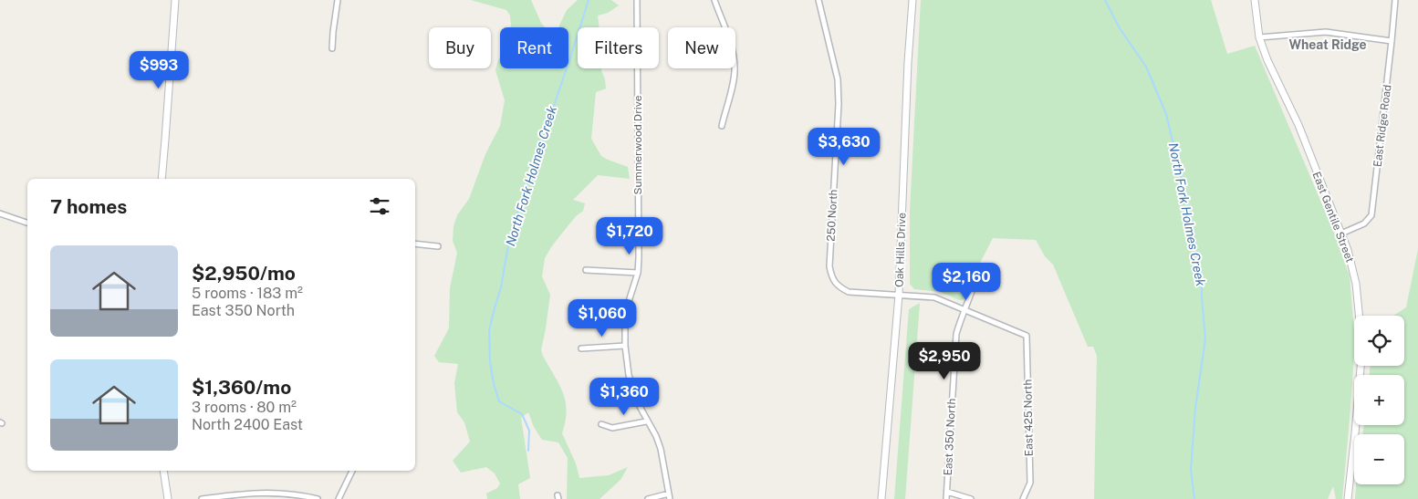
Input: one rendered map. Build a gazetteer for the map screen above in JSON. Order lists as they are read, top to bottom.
{
  "streets": {
    "street": [
      "East Ridge Road",
      "Summerwood Drive",
      "250 North",
      "East Gentile Street",
      "Oak Hills Drive",
      "East 425 North",
      "East 350 North"
    ]
  },
  "crossings": [
    ["East Ridge Road", "East Gentile Street"],
    ["250 North", "Oak Hills Drive"],
    ["East 425 North", "East 350 North"]
  ],
  "districts": ["Wheat Ridge"],
  "water": ["North Fork Holmes Creek"],
  "page": {
    "chip": [
      "Buy",
      "Rent",
      "Filters",
      "New"
    ],
    "price": [
      "$993",
      "$3,630",
      "$1,720",
      "$2,160",
      "$1,060",
      "$2,950",
      "$1,360"
    ],
    "heading": "7 homes",
    "list": [
      {
        "name": "$2,950/mo",
        "note": "5 rooms · 183 m² · East 350 North"
      },
      {
        "name": "$1,360/mo",
        "note": "3 rooms · 80 m² · North 2400 East"
      }
    ],
    "map_buttons": ["+", "−"]
  }
}
